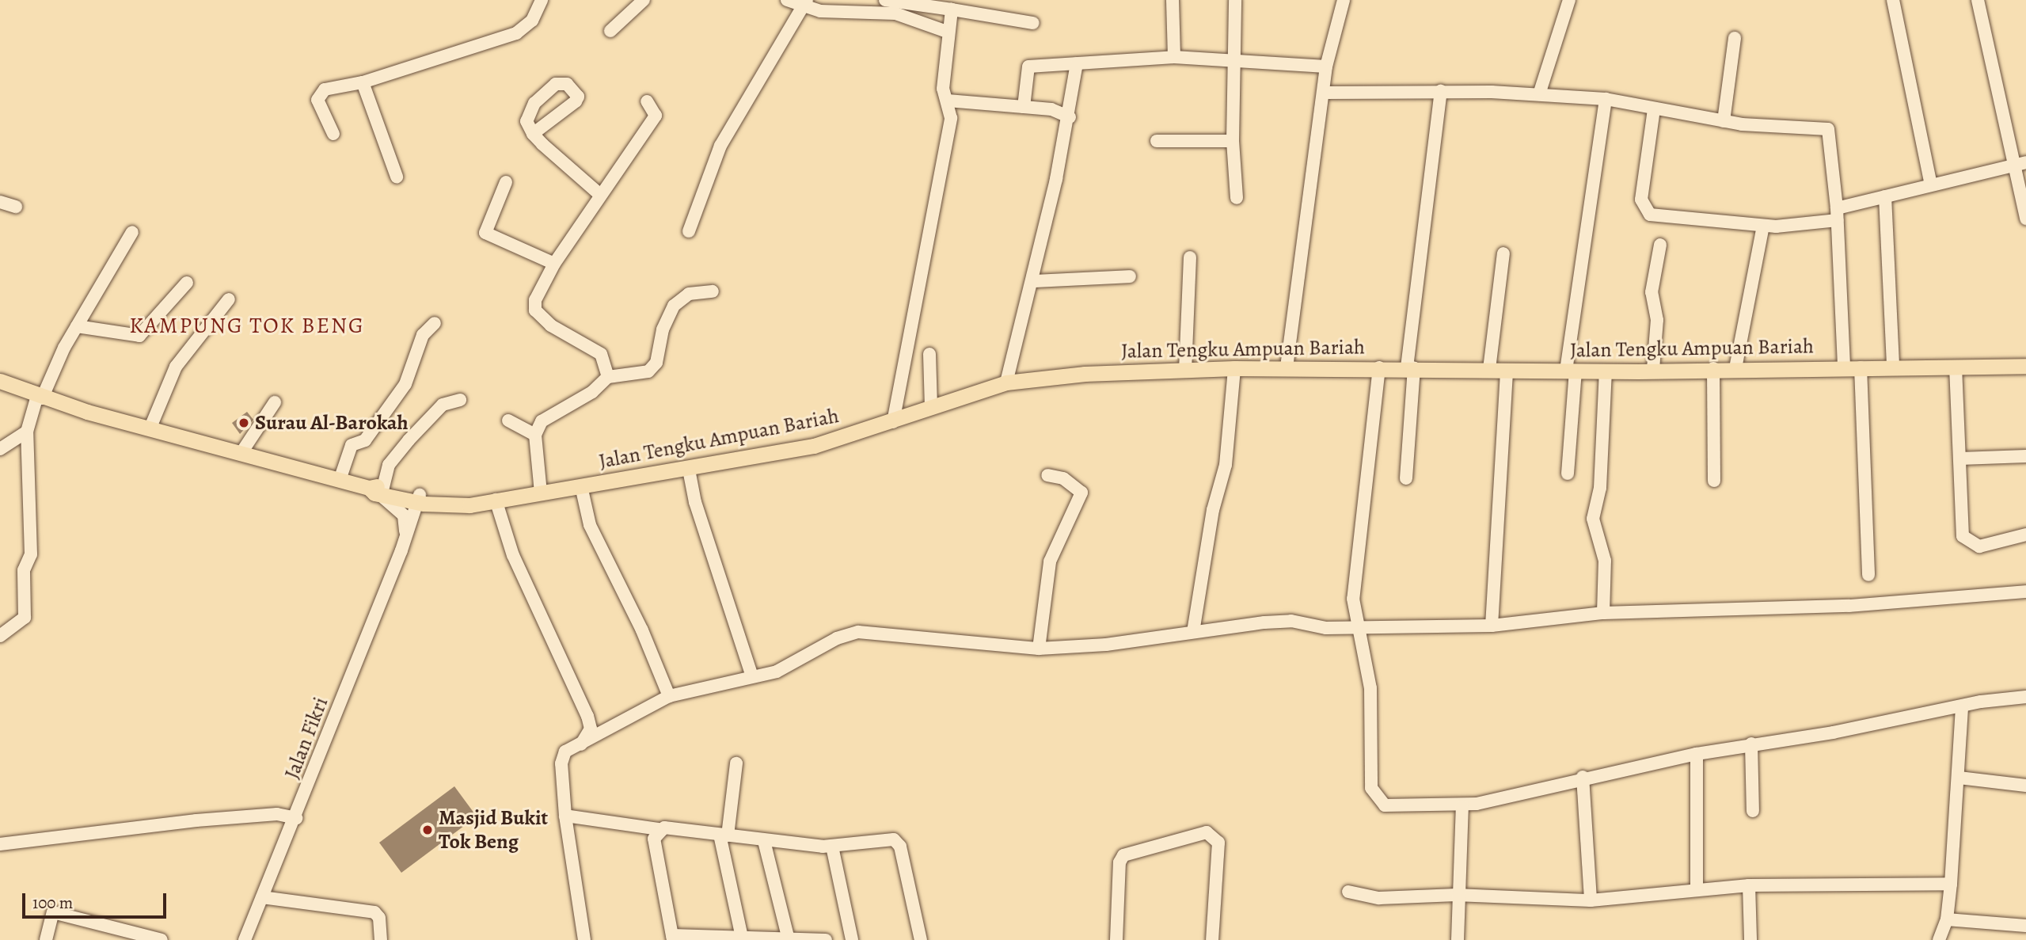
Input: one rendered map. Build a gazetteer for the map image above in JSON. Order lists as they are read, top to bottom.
{
  "streets": {
    "main road": ["Jalan Tengku Ampuan Bariah"],
    "street": ["Jalan Fikri"]
  },
  "crossings": [
    ["Jalan Tengku Ampuan Bariah", "Jalan Fikri"]
  ],
  "districts": ["KAMPUNG TOK BENG"],
  "places": ["Surau Al-Barokah", "Masjid Bukit Tok Beng"],
  "scale_bar": "100 m"
}
